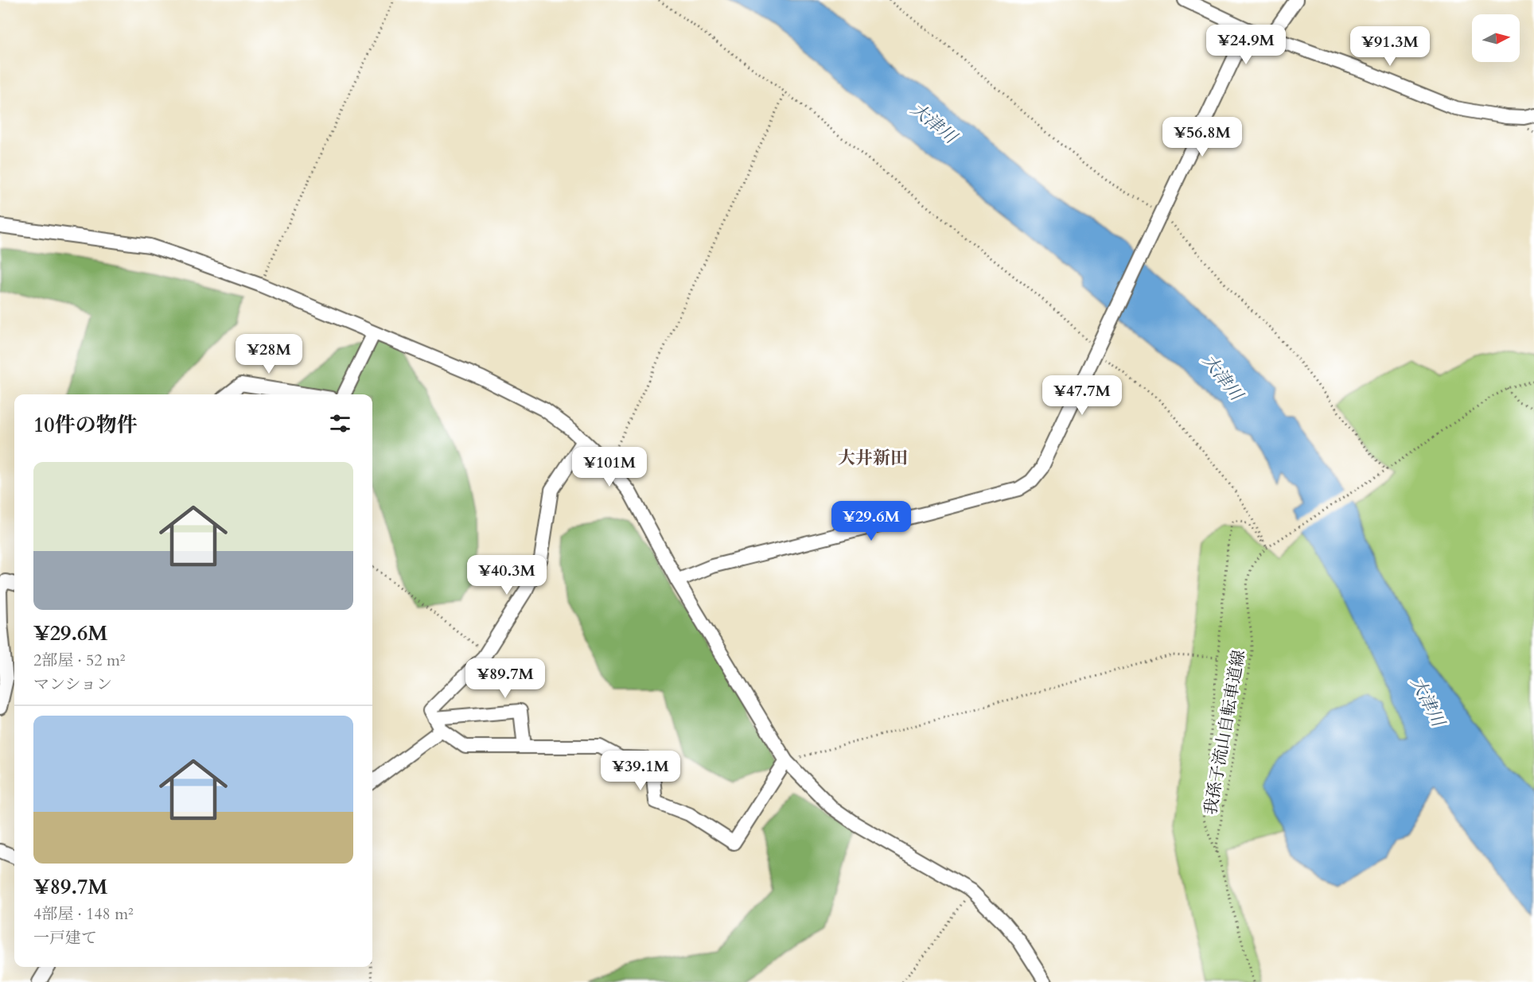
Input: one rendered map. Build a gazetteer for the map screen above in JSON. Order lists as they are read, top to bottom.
{
  "streets": {
    "path": ["我孫子流山自転車道線"]
  },
  "districts": ["大井新田"],
  "water": ["大津川"],
  "north": "right",
  "page": {
    "price": [
      "¥24.9M",
      "¥91.3M",
      "¥56.8M",
      "¥28M",
      "¥47.7M",
      "¥101M",
      "¥29.6M",
      "¥40.3M",
      "¥89.7M",
      "¥39.1M"
    ],
    "heading": "10件の物件",
    "list": [
      {
        "name": "¥29.6M",
        "note": "2部屋 · 52 m² · マンション"
      },
      {
        "name": "¥89.7M",
        "note": "4部屋 · 148 m² · 一戸建て"
      }
    ]
  }
}
